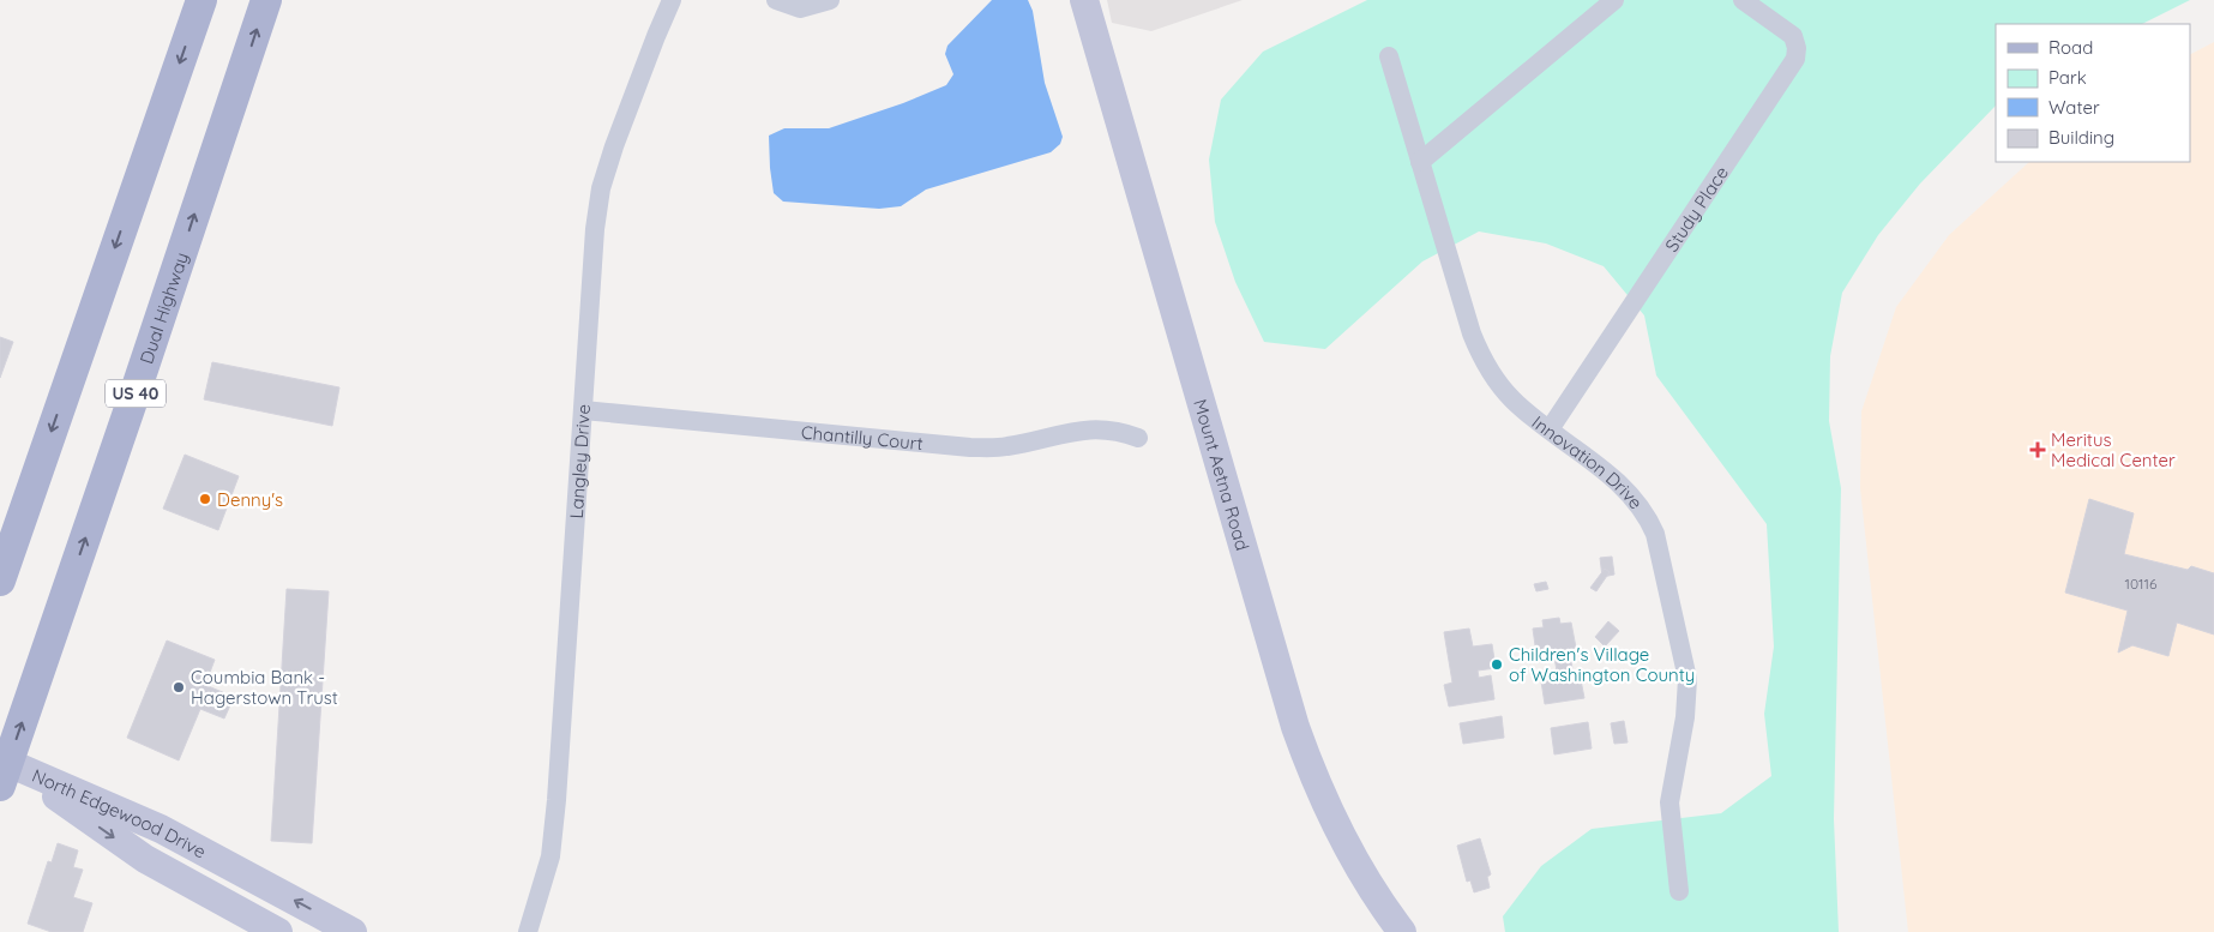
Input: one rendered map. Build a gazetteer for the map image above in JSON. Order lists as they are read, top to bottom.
{
  "streets": {
    "main road": ["Dual Highway", "US 40"],
    "street": [
      "Study Place",
      "Chantilly Court",
      "Langley Drive",
      "Innovation Drive",
      "Mount Aetna Road",
      "North Edgewood Drive"
    ]
  },
  "crossings": [
    ["Study Place", "Innovation Drive"],
    ["Dual Highway", "North Edgewood Drive"],
    ["Chantilly Court", "Langley Drive"]
  ],
  "places": {
    "health": ["Meritus Medical Center"],
    "other": ["Denny's", "Children's Village of Washington County", "Coumbia Bank - Hagerstown Trust"]
  },
  "house_numbers": ["10116"],
  "legend": [
    "Road",
    "Park",
    "Water",
    "Building"
  ]
}
